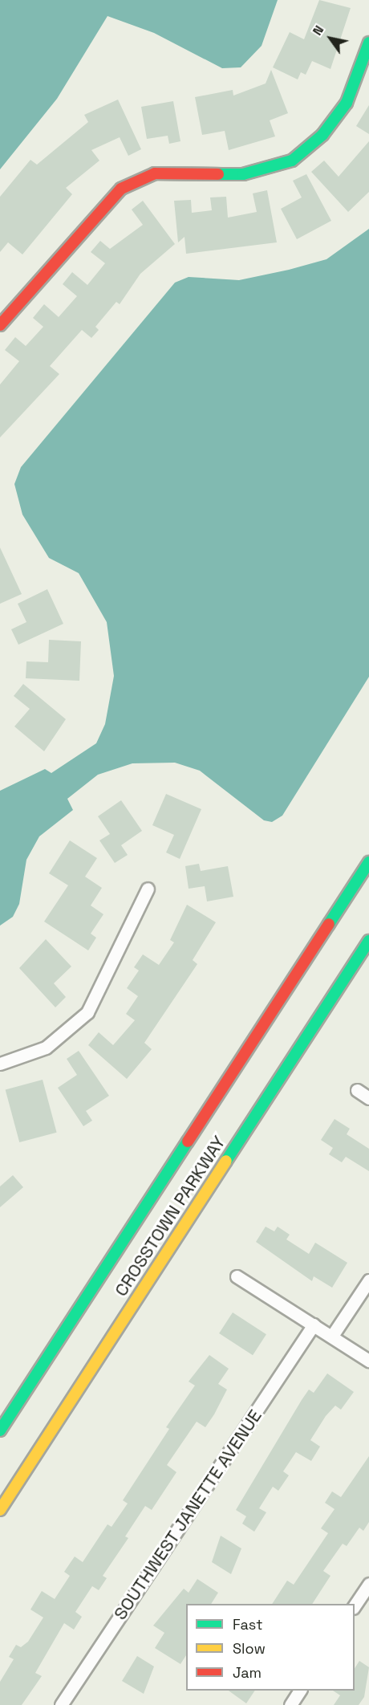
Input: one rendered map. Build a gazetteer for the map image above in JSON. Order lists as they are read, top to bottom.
{
  "streets": {
    "main road": ["CROSSTOWN PARKWAY"],
    "street": ["SOUTHWEST JANETTE AVENUE"]
  },
  "legend": ["Fast", "Slow", "Jam"],
  "north": "top left"
}
